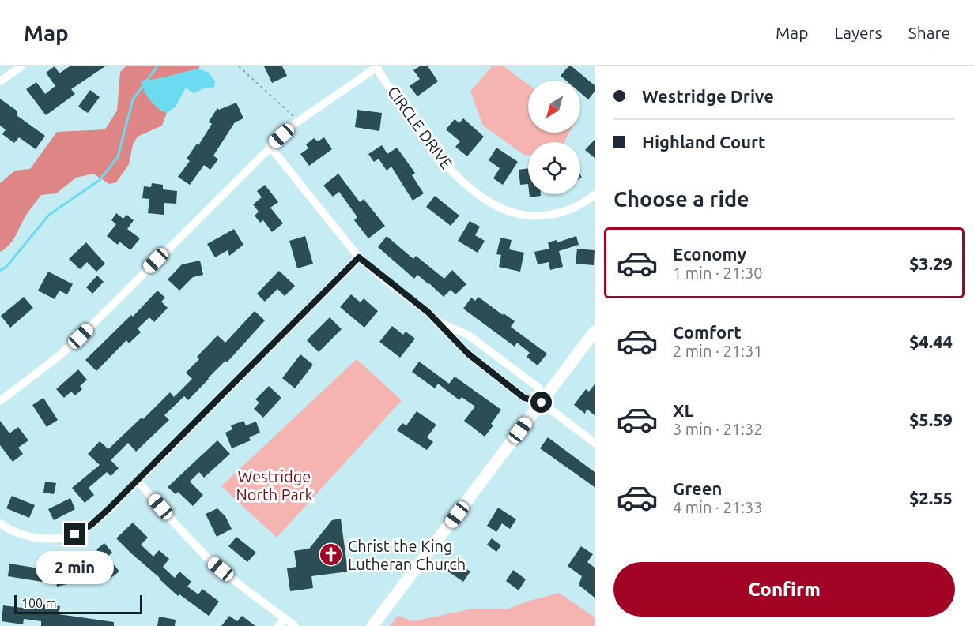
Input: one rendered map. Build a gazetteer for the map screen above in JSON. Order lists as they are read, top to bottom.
{
  "streets": {
    "street": ["CIRCLE DRIVE"]
  },
  "parks": ["Westridge North Park"],
  "places": {
    "church": ["Christ the King Lutheran Church"]
  },
  "scale_bar": "100 m",
  "north": "bottom left",
  "page": {
    "header": "Map",
    "nav": ["Map", "Layers", "Share"],
    "banner": ["Westridge Drive", "Highland Court"],
    "heading": "Choose a ride",
    "list": [
      {
        "name": "Economy",
        "note": "1 min · 21:30",
        "value": "$3.29"
      },
      {
        "name": "Comfort",
        "note": "2 min · 21:31",
        "value": "$4.44"
      },
      {
        "name": "XL",
        "note": "3 min · 21:32",
        "value": "$5.59"
      },
      {
        "name": "Green",
        "note": "4 min · 21:33",
        "value": "$2.55"
      }
    ],
    "bubble": "2 min",
    "buttons": "Confirm",
    "scale": "100 m"
  }
}
